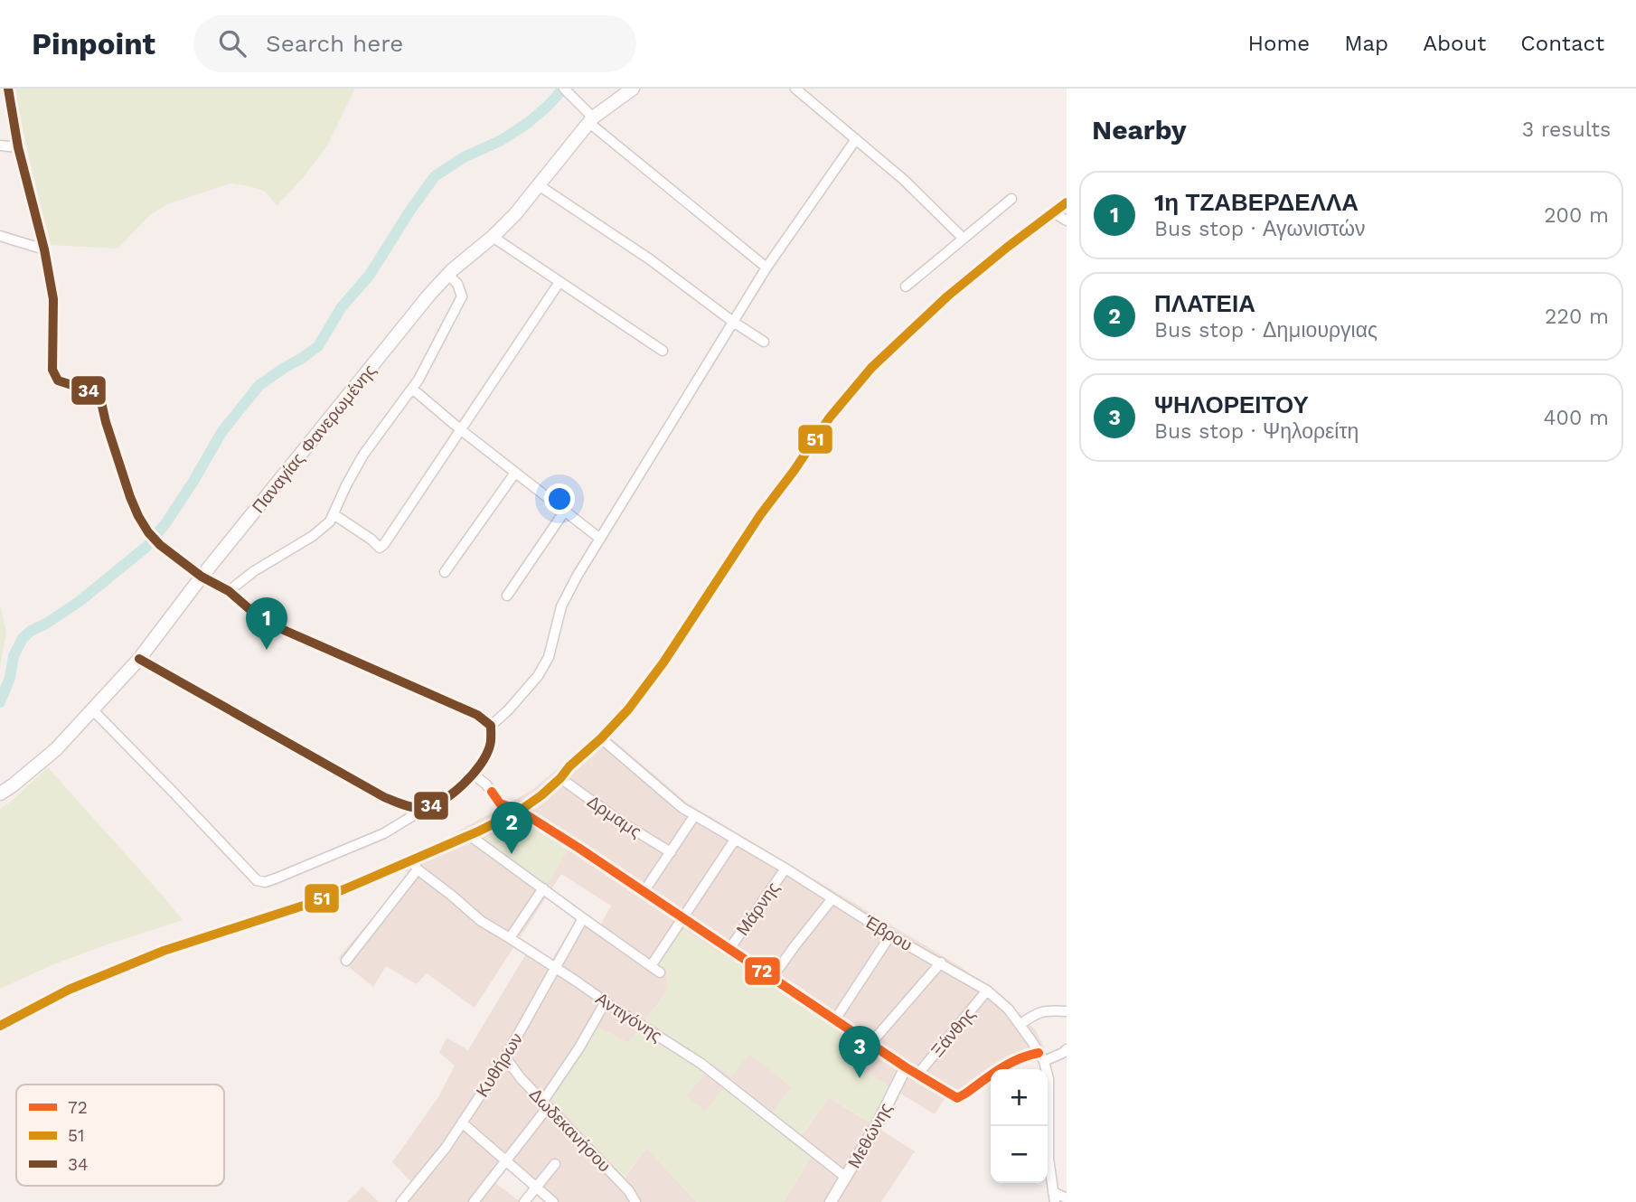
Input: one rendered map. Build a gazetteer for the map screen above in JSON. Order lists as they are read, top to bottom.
{
  "streets": {
    "main road": ["Παναγίας Φανερωμένης"],
    "street": [
      "Δρμαμς",
      "Μάρνης",
      "Έβρου",
      "Αντιγόνης",
      "Ξάνθης",
      "Κυθήρων",
      "Δωδεκανήσου",
      "Μεθώνης"
    ]
  },
  "crossings": [
    ["Μάρνης", "Έβρου"],
    ["Έβρου", "Ξάνθης"],
    ["Αντιγόνης", "Κυθήρων"],
    ["Αντιγόνης", "Μεθώνης"],
    ["Κυθήρων", "Δωδεκανήσου"]
  ],
  "lines": ["transit line 34", "transit line 51", "transit line 72"],
  "legend": ["72", "51", "34"],
  "page": {
    "header": "Pinpoint",
    "search": "Search here",
    "nav": [
      "Home",
      "Map",
      "About",
      "Contact"
    ],
    "heading": ["Nearby", "3 results"],
    "list": [
      {
        "mark": "1",
        "name": "1η ΤΖΑΒΕΡΔΕΛΛΑ",
        "note": "Bus stop · Αγωνιστών",
        "value": "200 m"
      },
      {
        "mark": "2",
        "name": "ΠΛΑΤΕΙΑ",
        "note": "Bus stop · Δημιουργιας",
        "value": "220 m"
      },
      {
        "mark": "3",
        "name": "ΨΗΛΟΡΕΙΤΟΥ",
        "note": "Bus stop · Ψηλορείτη",
        "value": "400 m"
      }
    ],
    "pins": ["1", "2", "3"],
    "map_buttons": ["+", "−"]
  }
}
